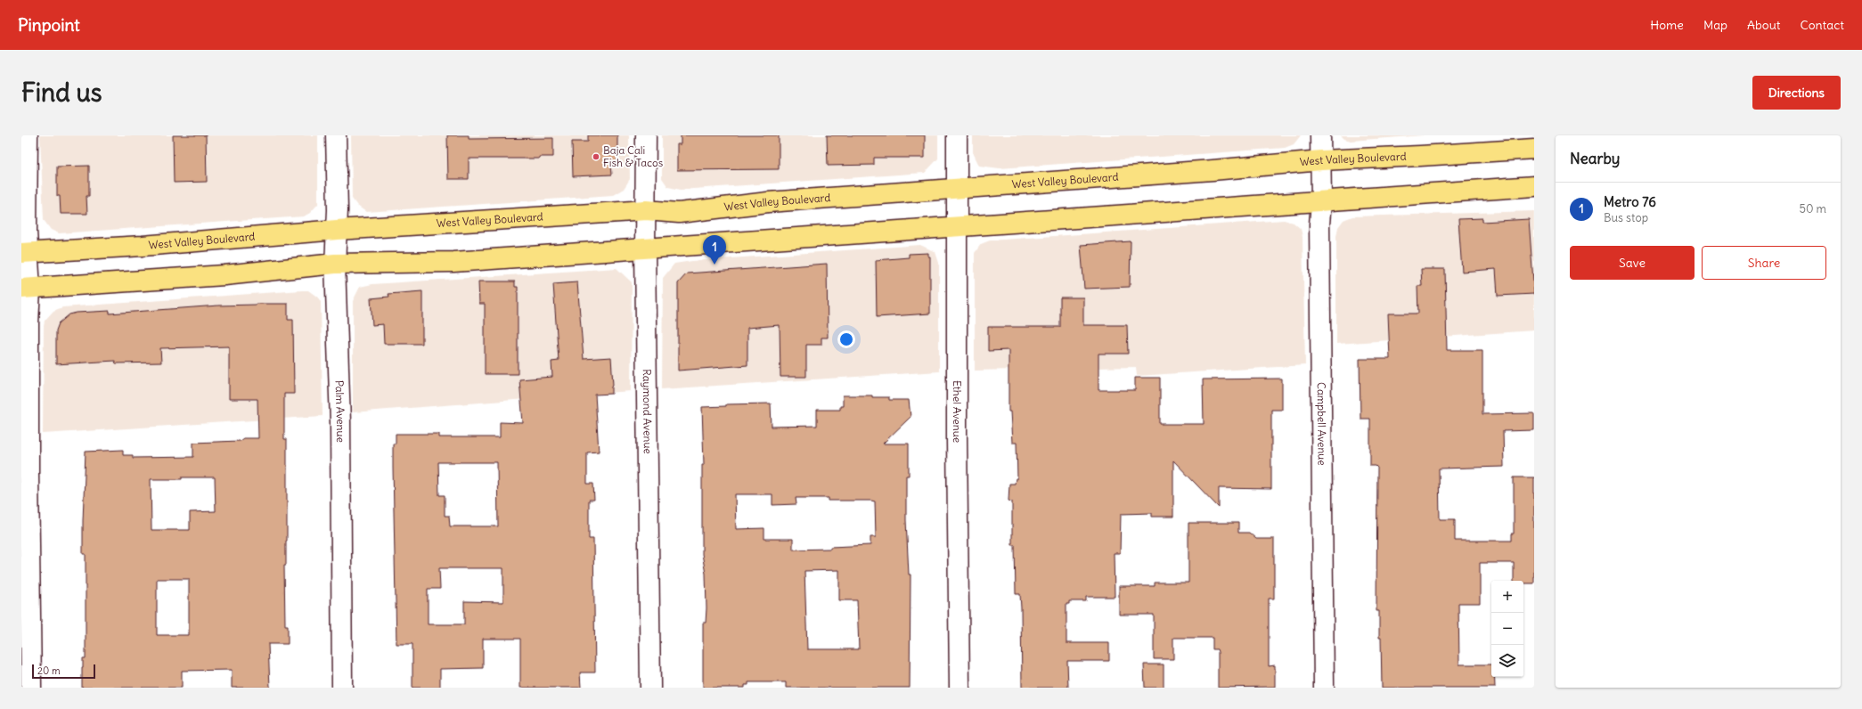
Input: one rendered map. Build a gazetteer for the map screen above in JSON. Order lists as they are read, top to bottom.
{
  "streets": {
    "main road": ["West Valley Boulevard"],
    "street": [
      "Palm Avenue",
      "Raymond Avenue",
      "Ethel Avenue",
      "Campbell Avenue"
    ]
  },
  "crossings": [
    ["West Valley Boulevard", "Palm Avenue"],
    ["West Valley Boulevard", "Raymond Avenue"],
    ["West Valley Boulevard", "Ethel Avenue"],
    ["West Valley Boulevard", "Campbell Avenue"]
  ],
  "places": ["Baja Cali Fish & Tacos"],
  "scale_bar": "20 m",
  "page": {
    "header": "Pinpoint",
    "nav": [
      "Home",
      "Map",
      "About",
      "Contact"
    ],
    "buttons": [
      "Directions",
      ["Save", "Share"]
    ],
    "title": "Find us",
    "heading": "Nearby",
    "list": [
      {
        "mark": "1",
        "name": "Metro 76",
        "note": "Bus stop",
        "value": "50 m"
      }
    ],
    "pins": "1",
    "map_buttons": ["+", "−"],
    "scale": "20 m"
  }
}
